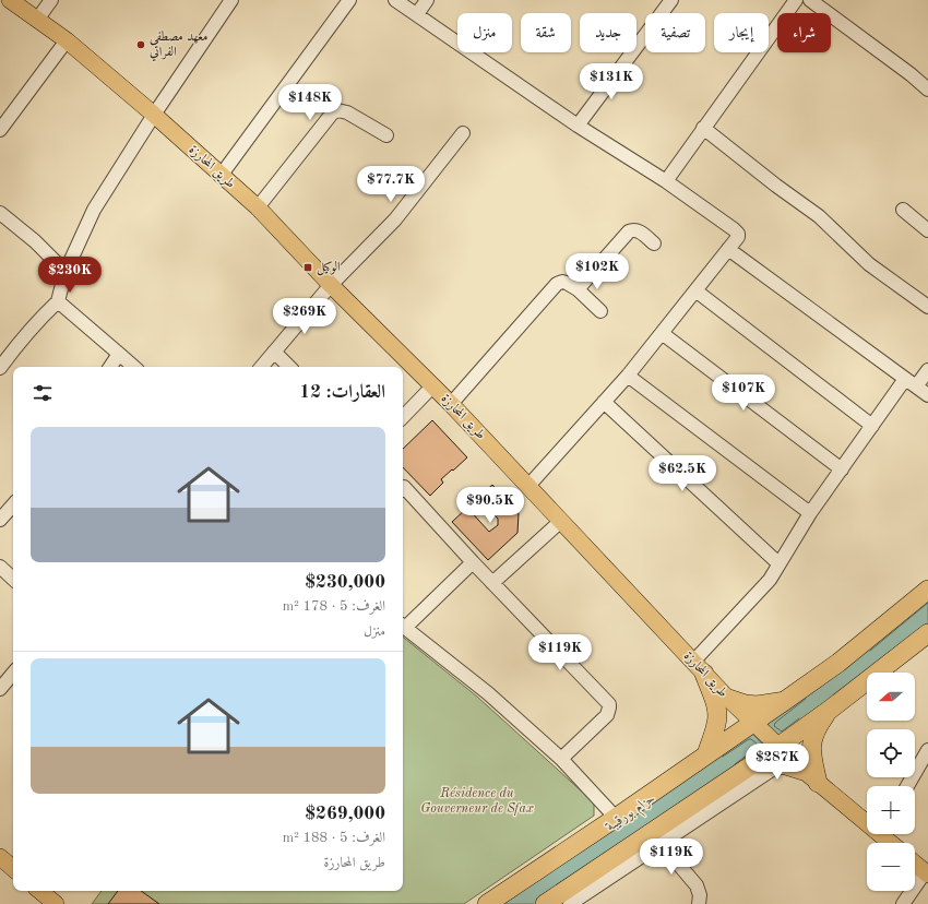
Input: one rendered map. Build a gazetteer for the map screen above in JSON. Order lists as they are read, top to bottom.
{
  "streets": {
    "main road": ["طريق المحارزة"]
  },
  "water": ["حزام بورقيبة"],
  "parks": ["Résidence du Gouverneur de Sfax"],
  "places": {
    "other": ["معهد مصطفى الفراتي"],
    "transit": ["الوكيل"]
  },
  "north": "left",
  "page": {
    "chip": [
      "شراء",
      "إيجار",
      "تصفية",
      "جديد",
      "شقة",
      "منزل"
    ],
    "price": [
      "$131K",
      "$148K",
      "$77.7K",
      "$102K",
      "$230K",
      "$269K",
      "$107K",
      "$62.5K",
      "$90.5K",
      "$119K",
      "$287K",
      "$119K"
    ],
    "heading": "العقارات: 12",
    "list": [
      {
        "name": "$230,000",
        "note": "الغرف: 5 · 178 m² · منزل"
      },
      {
        "name": "$269,000",
        "note": "الغرف: 5 · 188 m² · طريق المحارزة"
      }
    ],
    "map_buttons": ["+", "−"]
  }
}
